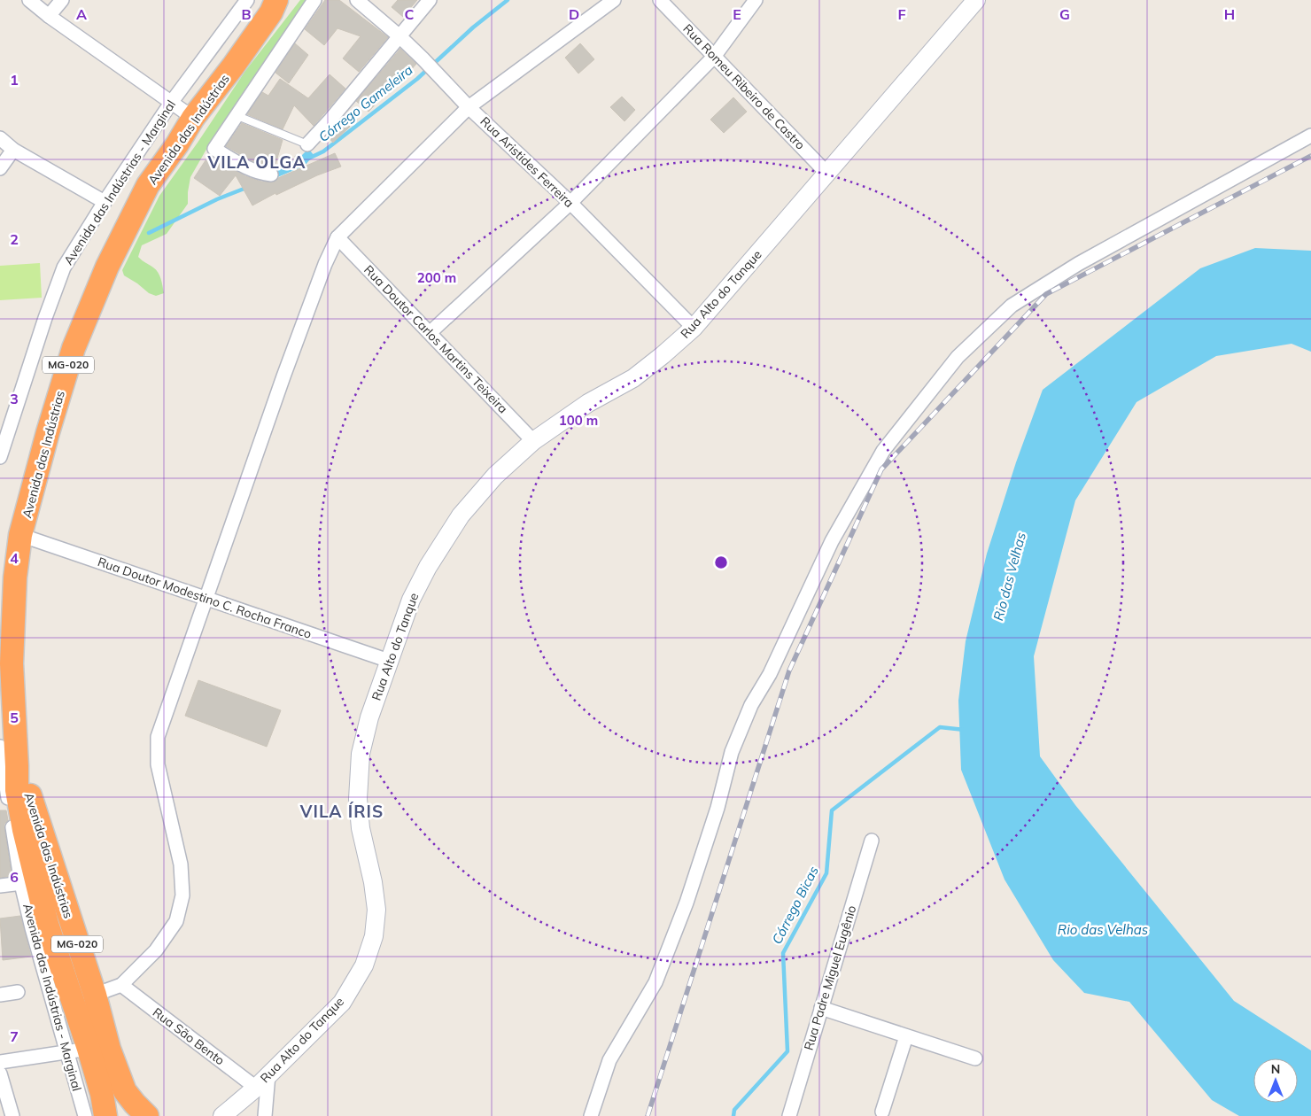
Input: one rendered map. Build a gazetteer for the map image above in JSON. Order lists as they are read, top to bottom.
{
  "streets": {
    "highway": ["Avenida das Indústrias", "MG-020"],
    "main road": ["Rua Alto do Tanque"],
    "street": [
      "Rua Romeu Ribeiro de Castro",
      "Rua Aristides Ferreira",
      "Avenida das Indústrias - Marginal",
      "Rua Doutor Carlos Martins Teixeira",
      "Rua Doutor Modestino C. Rocha Franco",
      "Rua Padre Miguel Eugênio",
      "Rua São Bento"
    ]
  },
  "crossings": [
    ["Rua Romeu Ribeiro de Castro", "Rua Alto do Tanque"],
    ["Avenida das Indústrias", "Avenida das Indústrias - Marginal"],
    ["Avenida das Indústrias", "Rua Doutor Modestino C. Rocha Franco"],
    ["Rua Aristides Ferreira", "Rua Alto do Tanque"],
    ["Rua Alto do Tanque", "Rua Doutor Carlos Martins Teixeira"],
    ["Rua Alto do Tanque", "Rua Doutor Modestino C. Rocha Franco"],
    ["Rua Alto do Tanque", "Rua São Bento"]
  ],
  "districts": ["VILA OLGA", "VILA ÍRIS"],
  "water": ["Córrego Gameleira", "Rio das Velhas", "Córrego Bicas"],
  "north": "top",
  "grid": {
    "columns": [
      "A",
      "B",
      "C",
      "D",
      "E",
      "F",
      "G",
      "H"
    ],
    "rows": [
      "1",
      "2",
      "3",
      "4",
      "5",
      "6",
      "7"
    ]
  },
  "rings": ["200 m", "100 m"]
}
